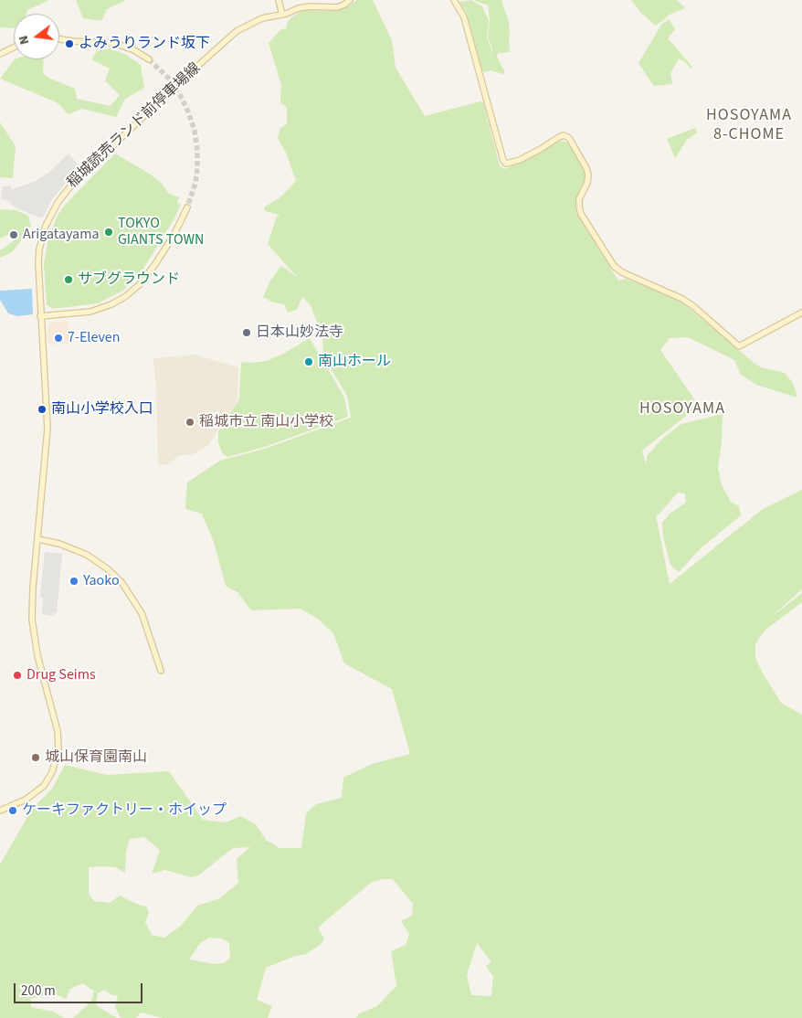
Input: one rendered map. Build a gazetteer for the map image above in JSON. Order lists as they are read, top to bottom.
{
  "streets": {
    "street": ["稲城読売ランド前停車場線"]
  },
  "districts": ["HOSOYAMA 8-CHOME", "HOSOYAMA"],
  "places": [
    "よみうりランド坂下",
    "TOKYO GIANTS TOWN",
    "Arigatayama",
    "サブグラウンド",
    "日本山妙法寺",
    "7-Eleven",
    "南山ホール",
    "南山小学校入口",
    "稲城市立 南山小学校",
    "Yaoko",
    "Drug Seims",
    "城山保育園南山",
    "ケーキファクトリー・ホイップ"
  ],
  "scale_bar": "200 m",
  "north": "left"
}
